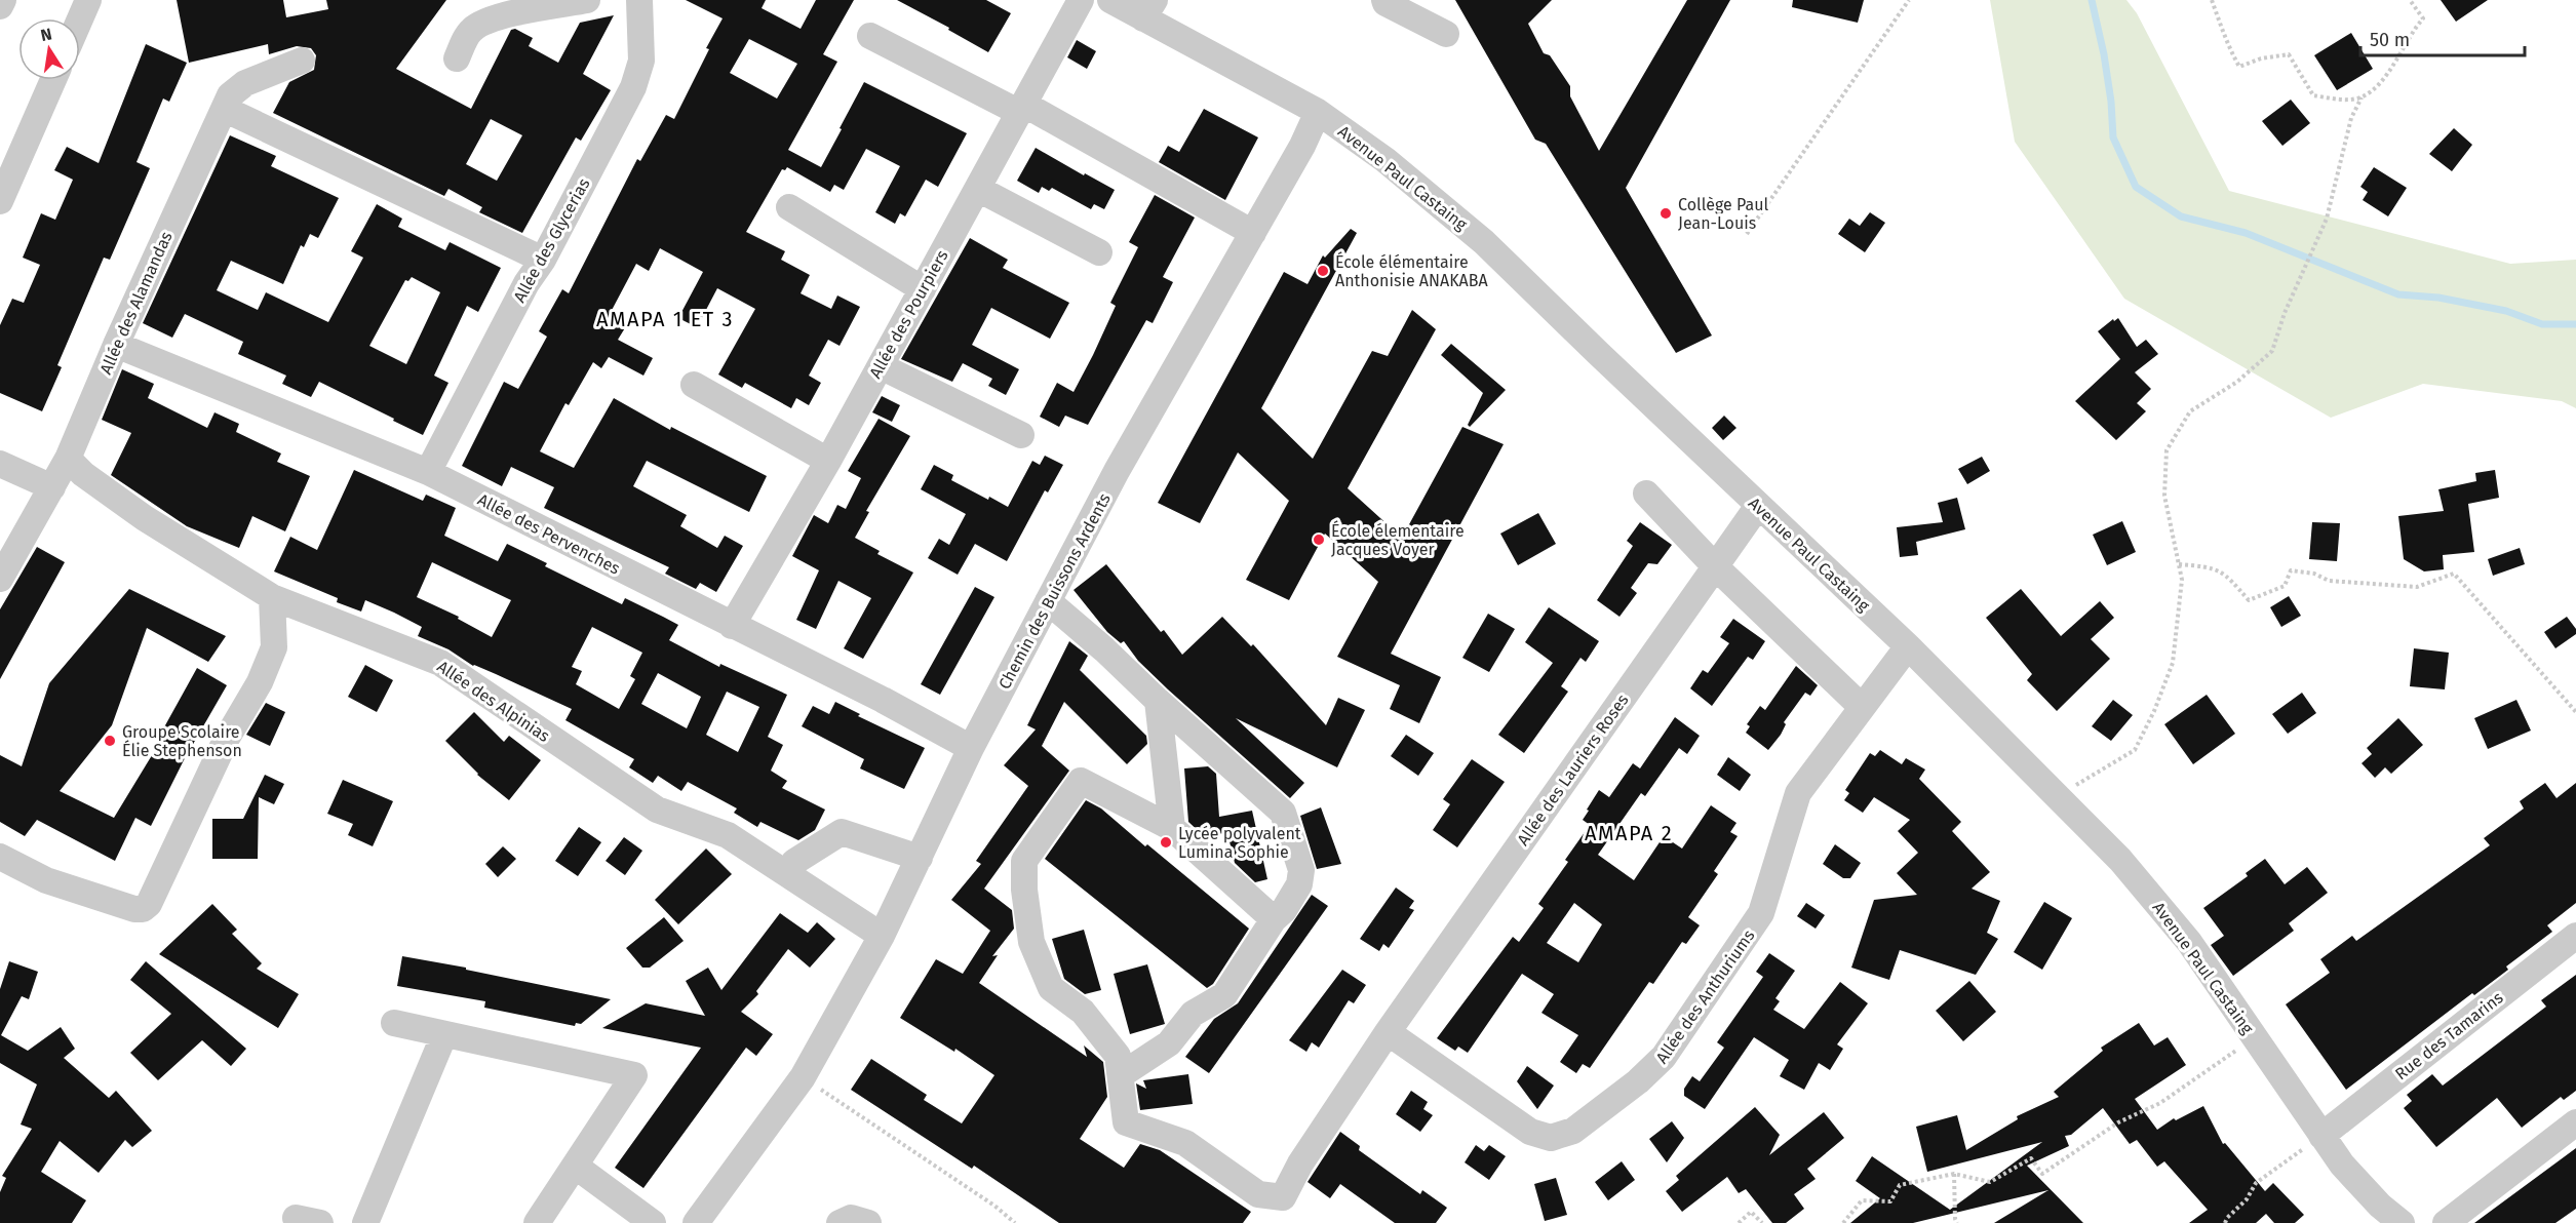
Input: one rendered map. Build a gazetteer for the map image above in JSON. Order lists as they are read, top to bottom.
{
  "streets": {
    "street": [
      "Avenue Paul Castaing",
      "Allée des Glycerias",
      "Allée des Alamandas",
      "Allée des Pourpiers",
      "Allée des Pervenches",
      "Chemin des Buissons Ardents",
      "Allée des Alpinias",
      "Allée des Lauriers Roses",
      "Allée des Anthuriums",
      "Rue des Tamarins"
    ]
  },
  "crossings": [
    ["Avenue Paul Castaing", "Chemin des Buissons Ardents"],
    ["Avenue Paul Castaing", "Allée des Lauriers Roses"],
    ["Avenue Paul Castaing", "Allée des Anthuriums"],
    ["Avenue Paul Castaing", "Rue des Tamarins"],
    ["Allée des Glycerias", "Allée des Pervenches"],
    ["Allée des Alamandas", "Allée des Pervenches"],
    ["Allée des Alamandas", "Allée des Alpinias"],
    ["Allée des Pourpiers", "Allée des Pervenches"],
    ["Allée des Pervenches", "Chemin des Buissons Ardents"],
    ["Chemin des Buissons Ardents", "Allée des Alpinias"],
    ["Allée des Lauriers Roses", "Allée des Anthuriums"]
  ],
  "districts": ["AMAPA 1 ET 3", "AMAPA 2"],
  "places": [
    "Collège Paul Jean-Louis",
    "École élémentaire Anthonisie ANAKABA",
    "École élementaire Jacques Voyer",
    "Groupe Scolaire Élie Stephenson",
    "Lycée polyvalent Lumina Sophie"
  ],
  "scale_bar": "50 m",
  "north": "top"
}
